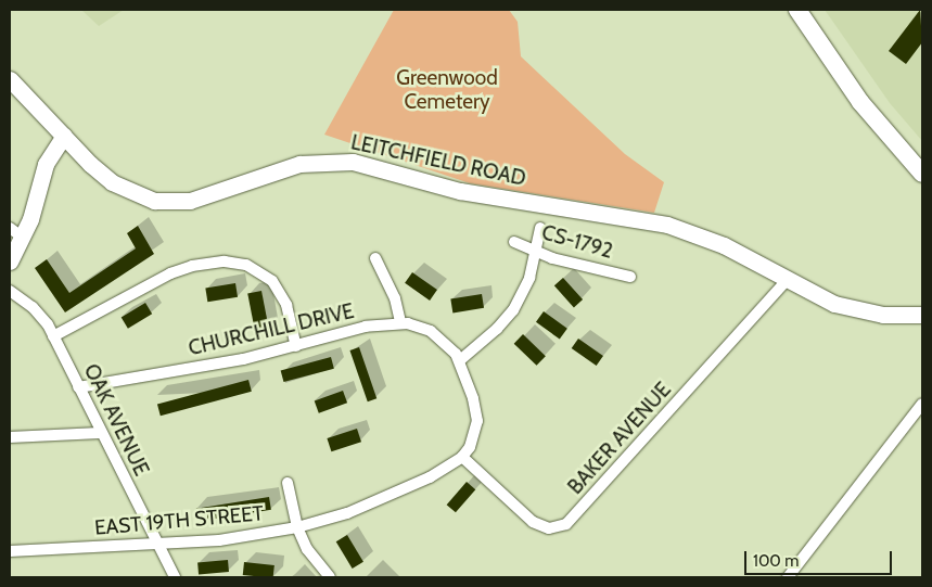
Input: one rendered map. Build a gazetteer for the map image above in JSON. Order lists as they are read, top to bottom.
{
  "streets": {
    "street": [
      "LEITCHFIELD ROAD",
      "CS-1792",
      "CHURCHILL DRIVE",
      "OAK AVENUE",
      "BAKER AVENUE",
      "EAST 19TH STREET"
    ]
  },
  "crossings": [
    ["LEITCHFIELD ROAD", "BAKER AVENUE"],
    ["CHURCHILL DRIVE", "OAK AVENUE"],
    ["OAK AVENUE", "EAST 19TH STREET"],
    ["BAKER AVENUE", "EAST 19TH STREET"]
  ],
  "parks": ["Greenwood Cemetery"],
  "scale_bar": "100 m"
}
